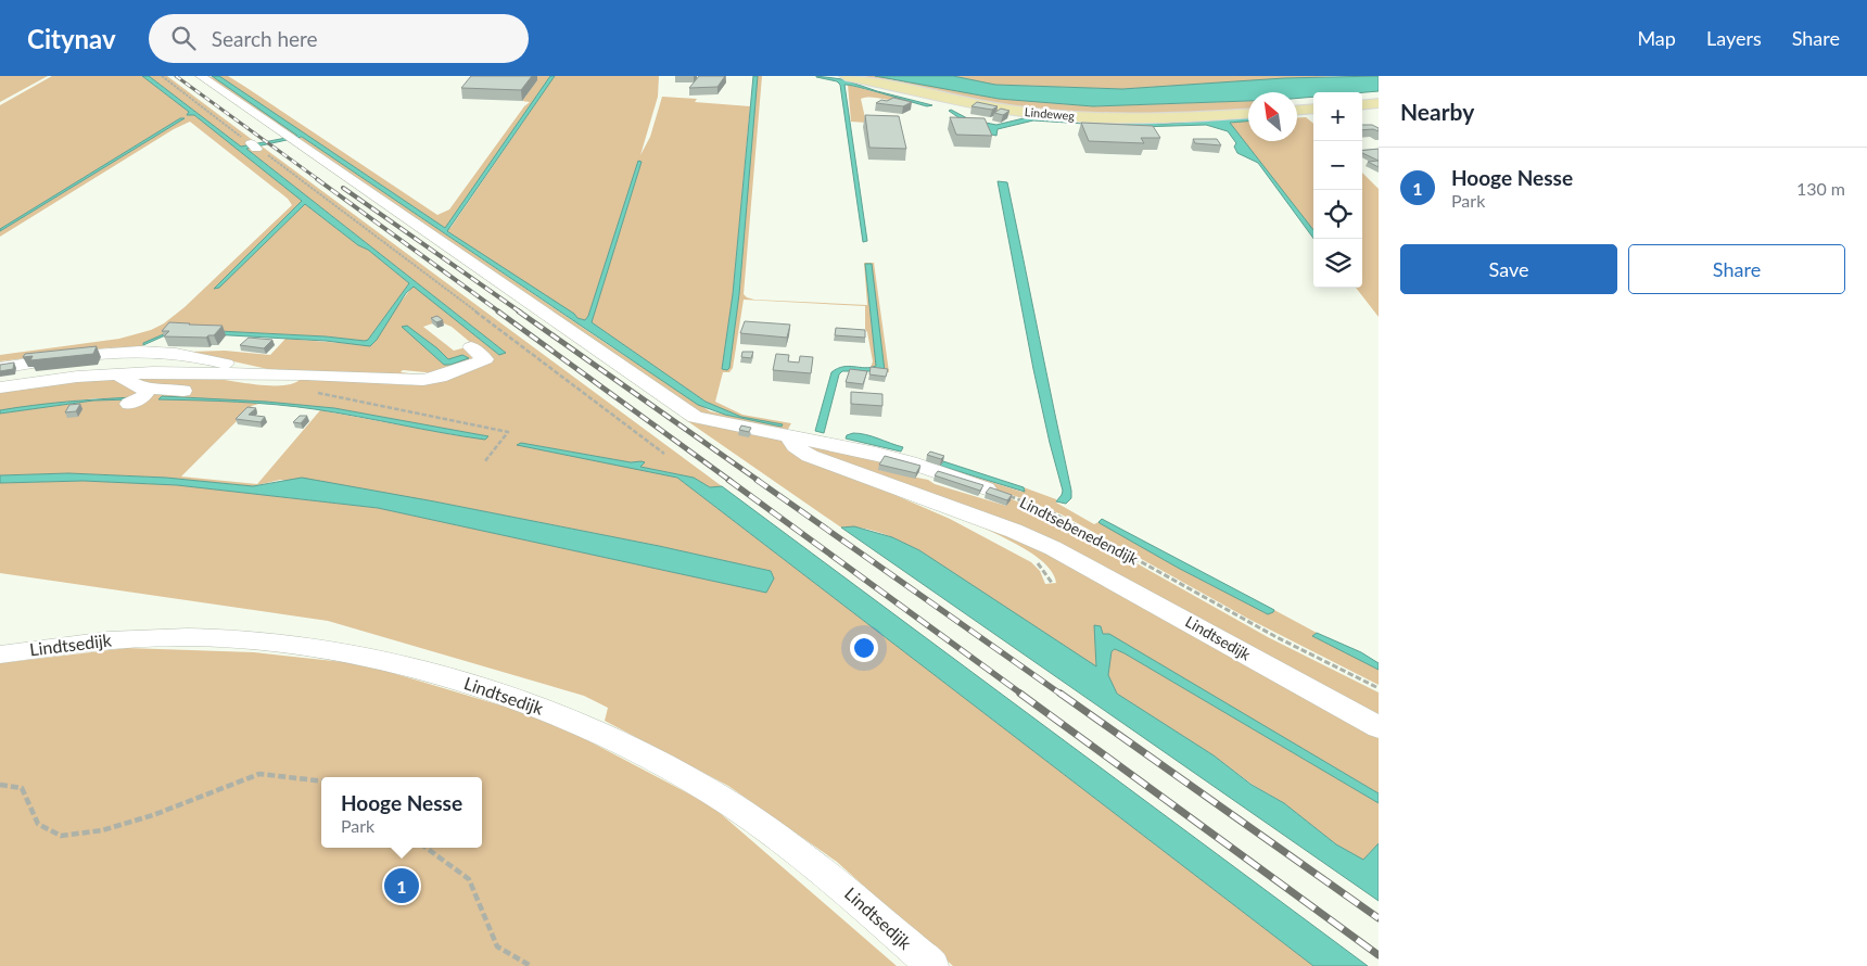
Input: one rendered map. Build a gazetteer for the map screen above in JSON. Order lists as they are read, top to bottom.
{
  "streets": {
    "main road": ["Lindeweg"],
    "street": ["Lindtsedijk"],
    "path": ["Lindtsebenedendijk"]
  },
  "north": "top left",
  "page": {
    "header": "Citynav",
    "search": "Search here",
    "nav": ["Map", "Layers", "Share"],
    "heading": "Nearby",
    "map_buttons": ["+", "−"],
    "list": [
      {
        "mark": "1",
        "name": "Hooge Nesse",
        "note": "Park",
        "value": "130 m"
      }
    ],
    "buttons": ["Save", "Share"],
    "popup": ["Hooge Nesse", "Park"],
    "pins": "1"
  }
}
